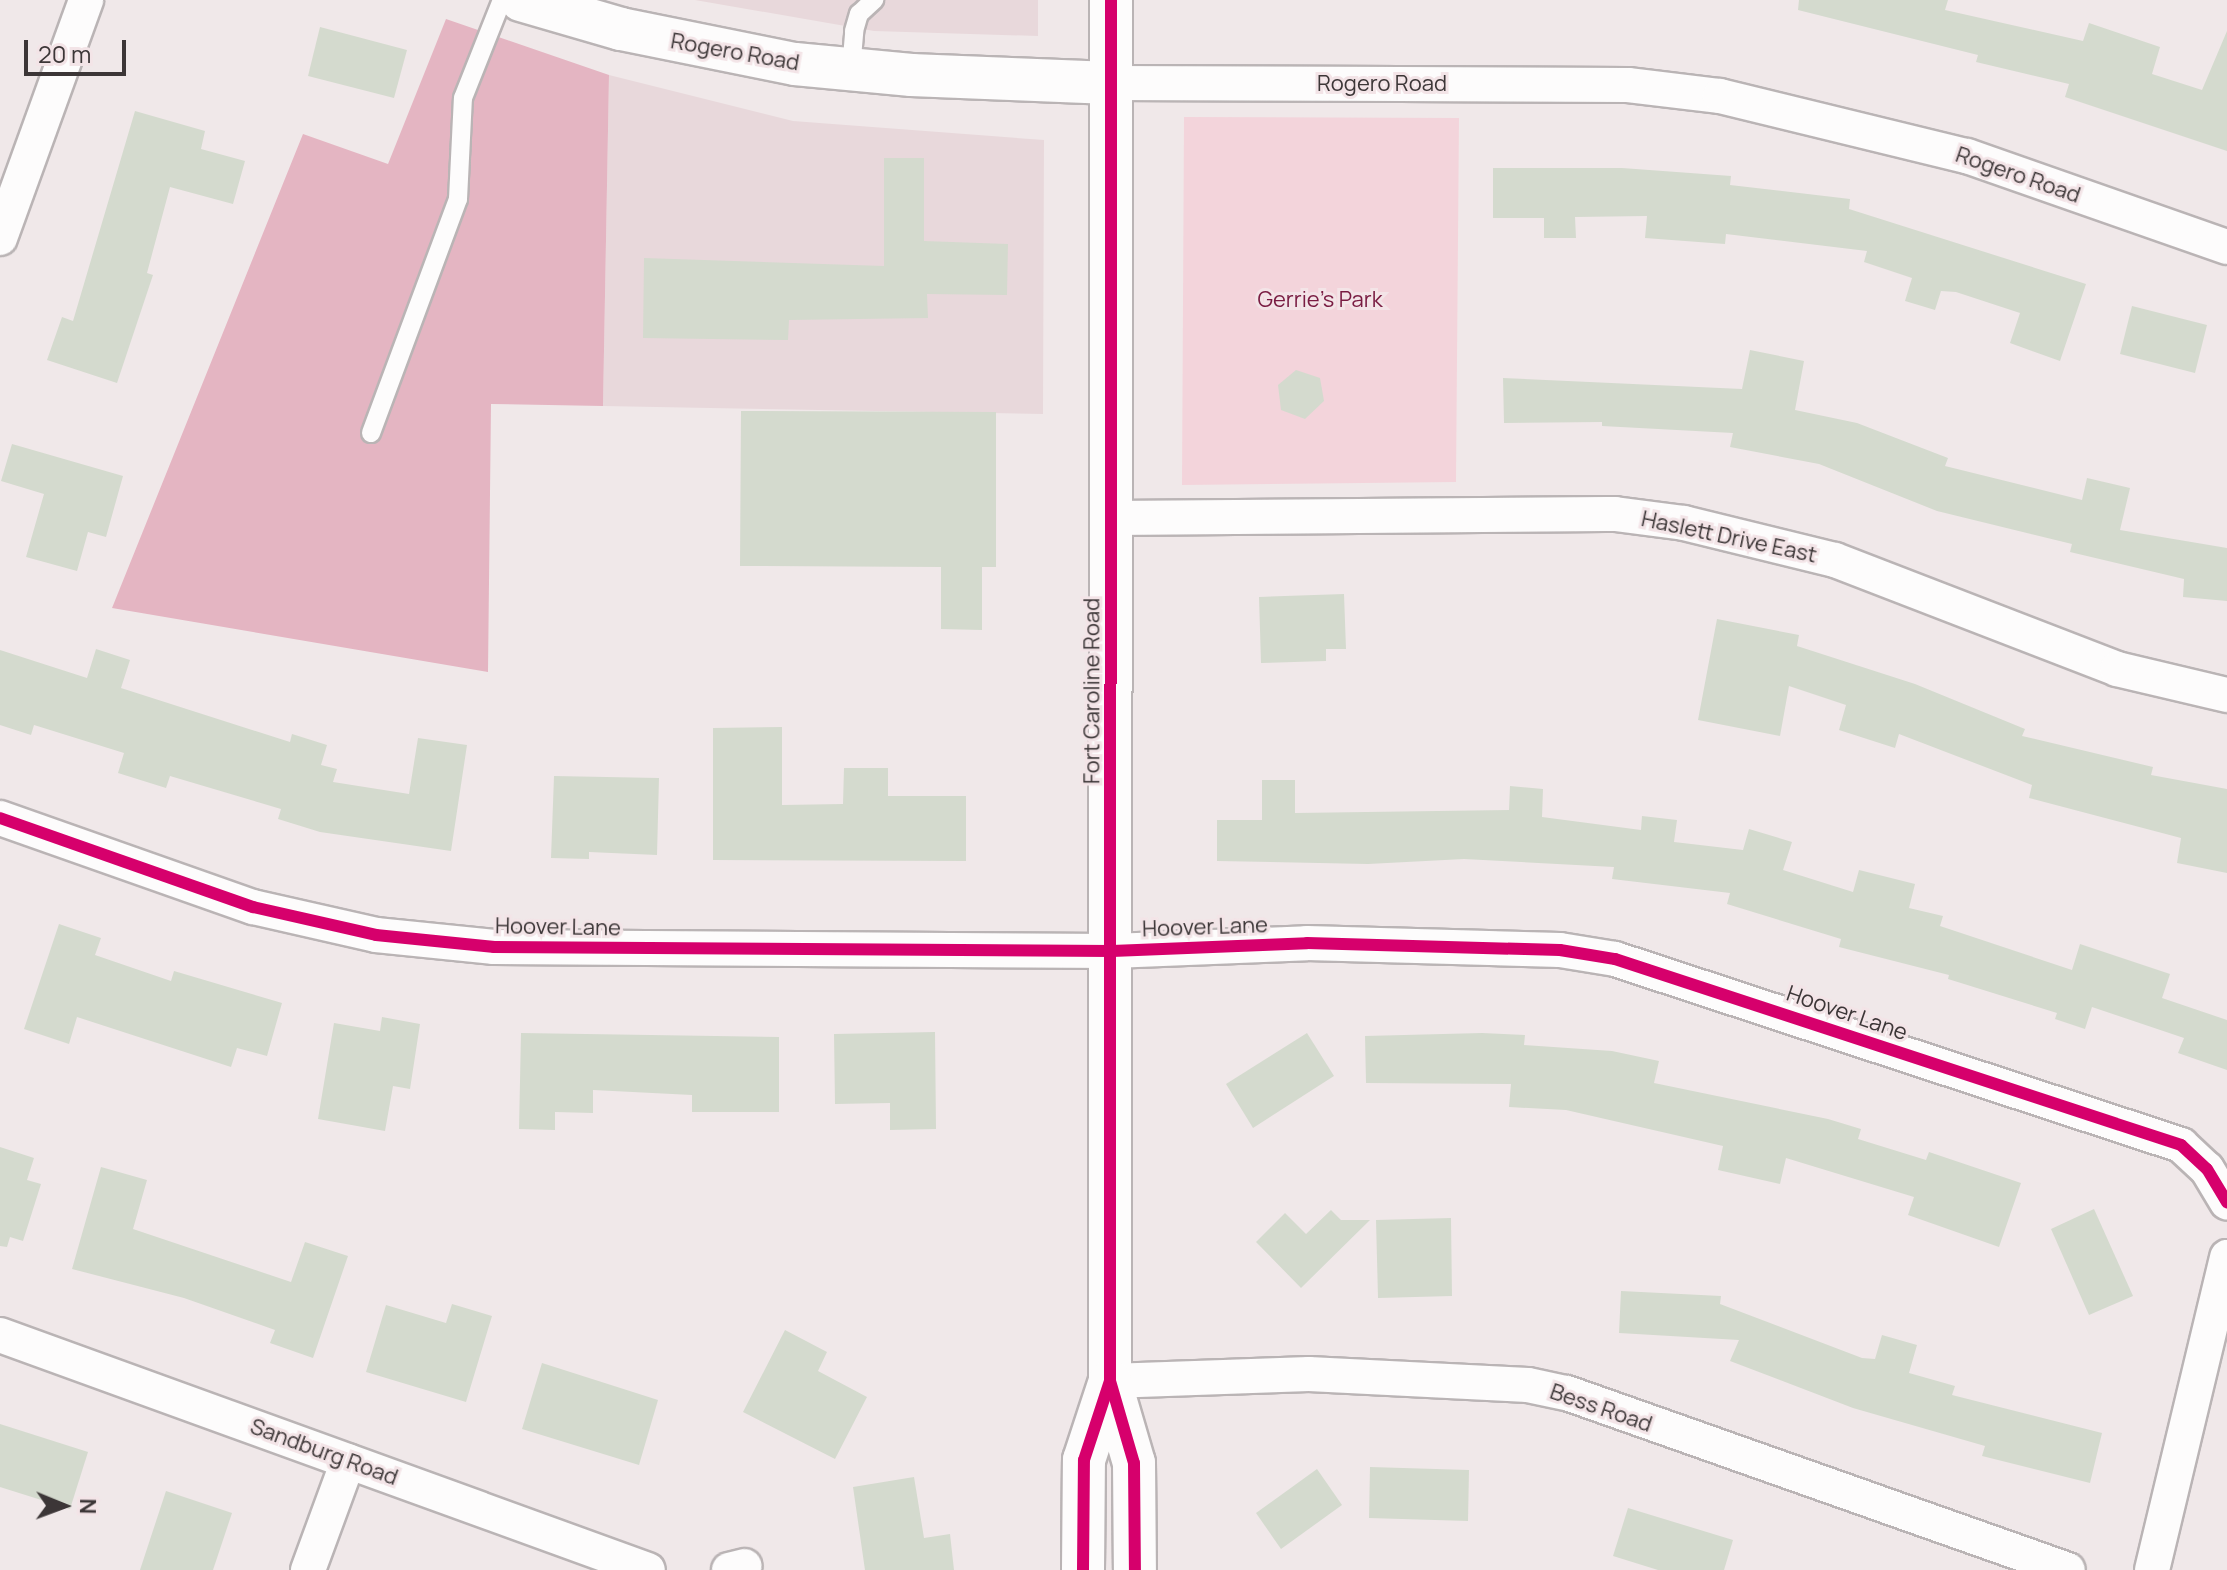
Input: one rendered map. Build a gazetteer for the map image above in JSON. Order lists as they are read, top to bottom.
{
  "streets": {
    "street": [
      "Rogero Road",
      "Haslett Drive East",
      "Fort Caroline Road",
      "Hoover Lane",
      "Bess Road",
      "Sandburg Road"
    ]
  },
  "crossings": [
    ["Rogero Road", "Fort Caroline Road"],
    ["Haslett Drive East", "Fort Caroline Road"],
    ["Fort Caroline Road", "Hoover Lane"],
    ["Fort Caroline Road", "Bess Road"]
  ],
  "parks": ["Gerrie's Park"],
  "scale_bar": "20 m",
  "north": "right"
}
